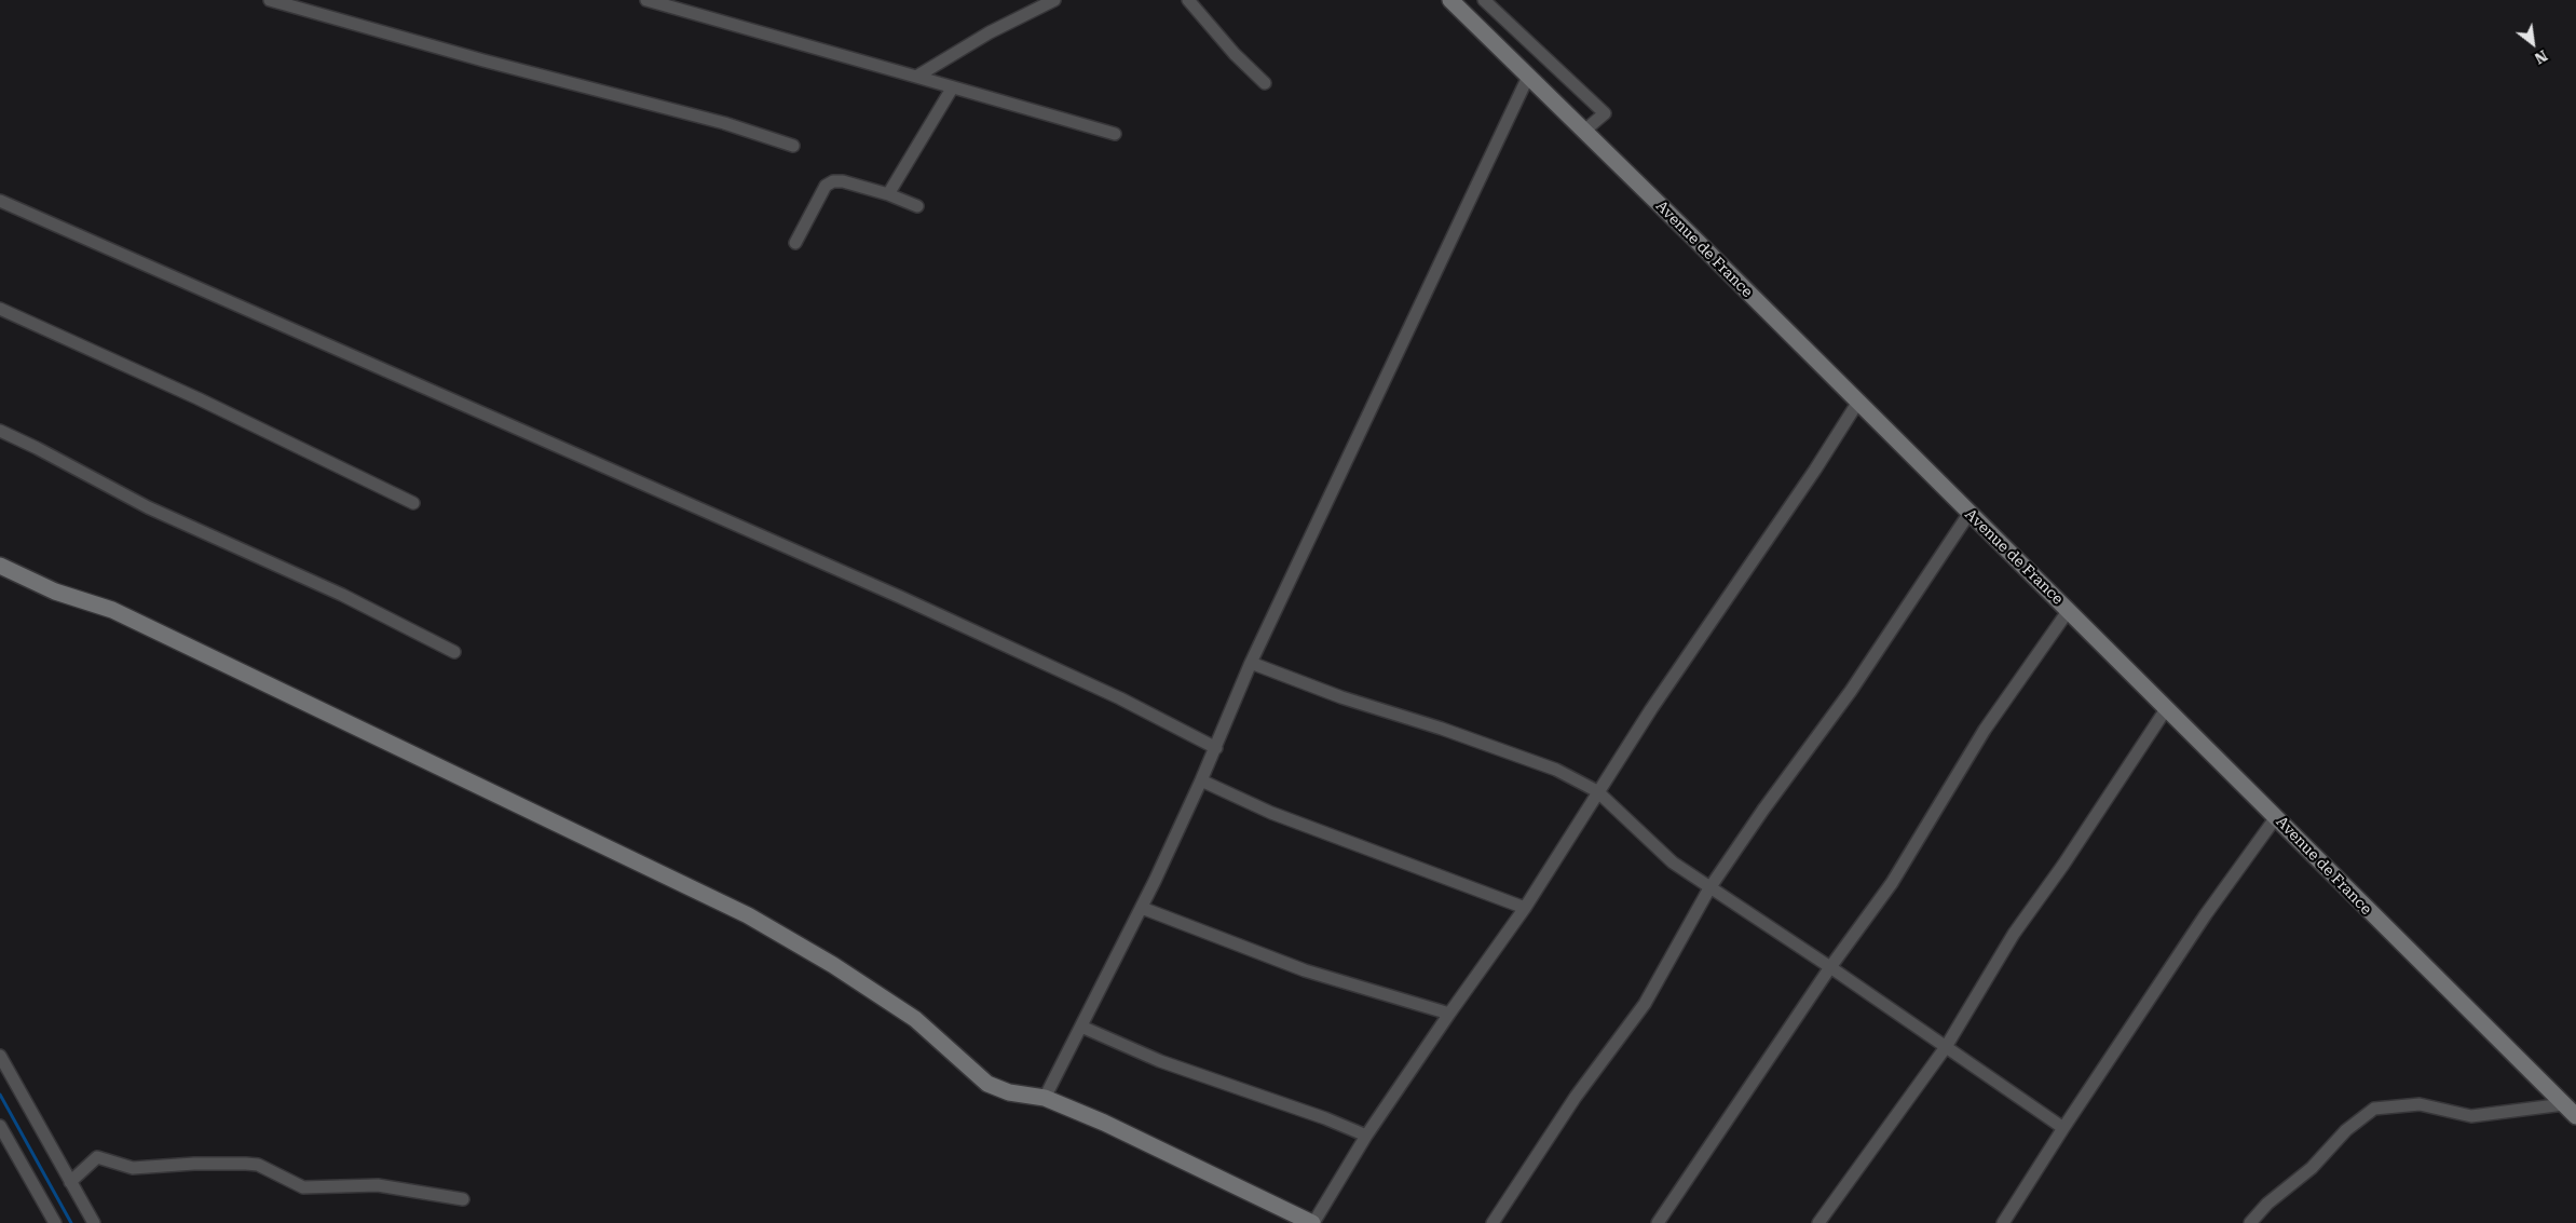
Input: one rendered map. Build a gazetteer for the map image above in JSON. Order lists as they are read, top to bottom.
{
  "streets": {
    "main road": ["Avenue de France"]
  },
  "north": "bottom right"
}
